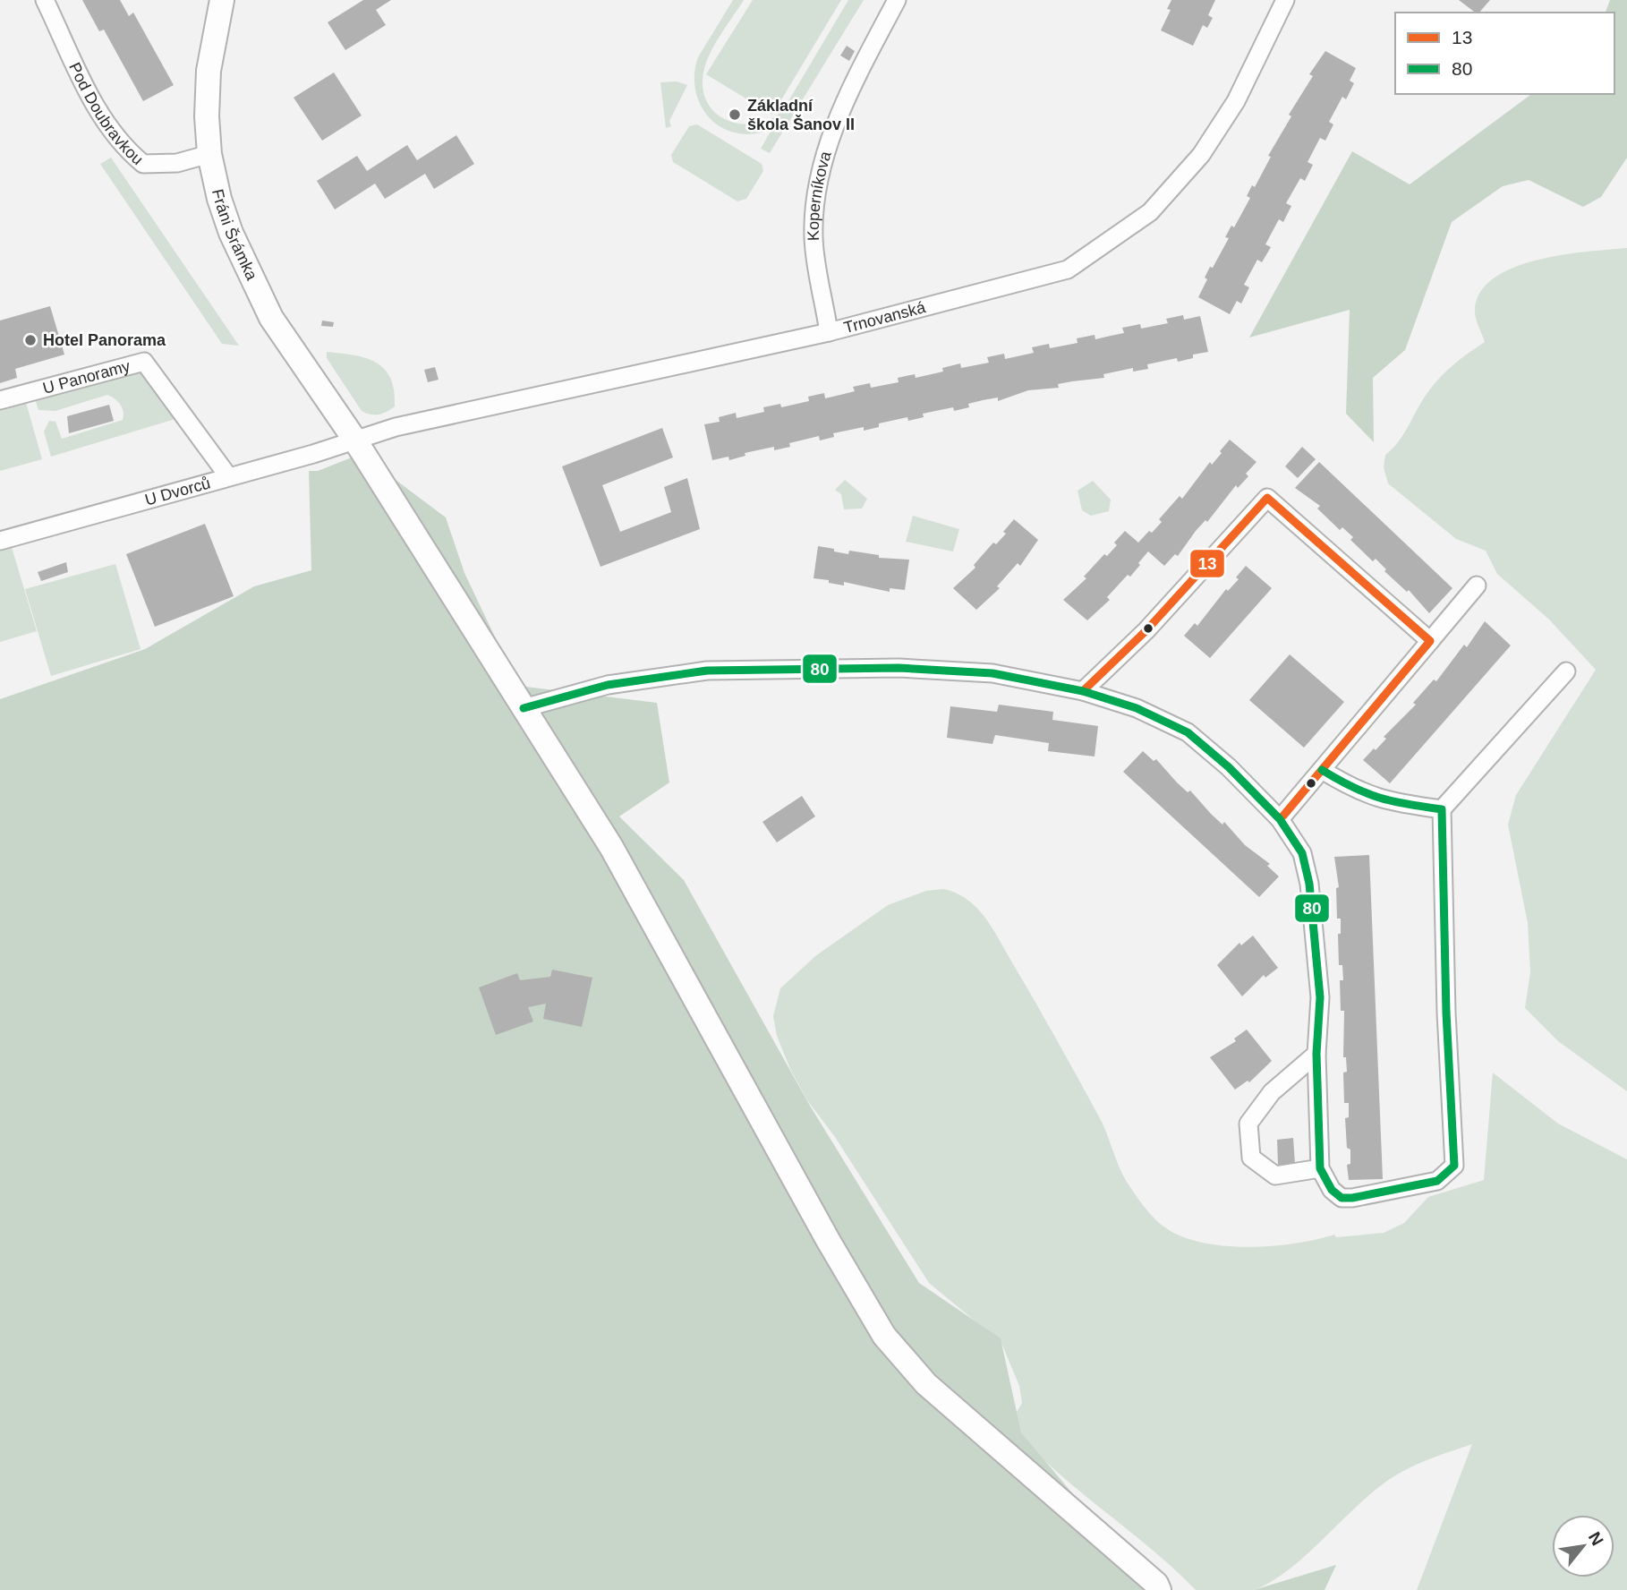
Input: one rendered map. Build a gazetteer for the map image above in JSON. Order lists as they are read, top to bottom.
{
  "streets": {
    "street": [
      "Pod Doubravkou",
      "Koperníkova",
      "Fráni Šrámka",
      "Trnovanská",
      "U Panoramy",
      "U Dvorců"
    ]
  },
  "crossings": [
    ["Pod Doubravkou", "Fráni Šrámka"],
    ["Koperníkova", "Trnovanská"],
    ["Fráni Šrámka", "Trnovanská"],
    ["Fráni Šrámka", "U Dvorců"],
    ["Trnovanská", "U Dvorců"],
    ["U Panoramy", "U Dvorců"]
  ],
  "places": ["Základní škola Šanov II", "Hotel Panorama"],
  "lines": ["transit line 13", "transit line 80"],
  "legend": ["13", "80"],
  "north": "top right"
}
